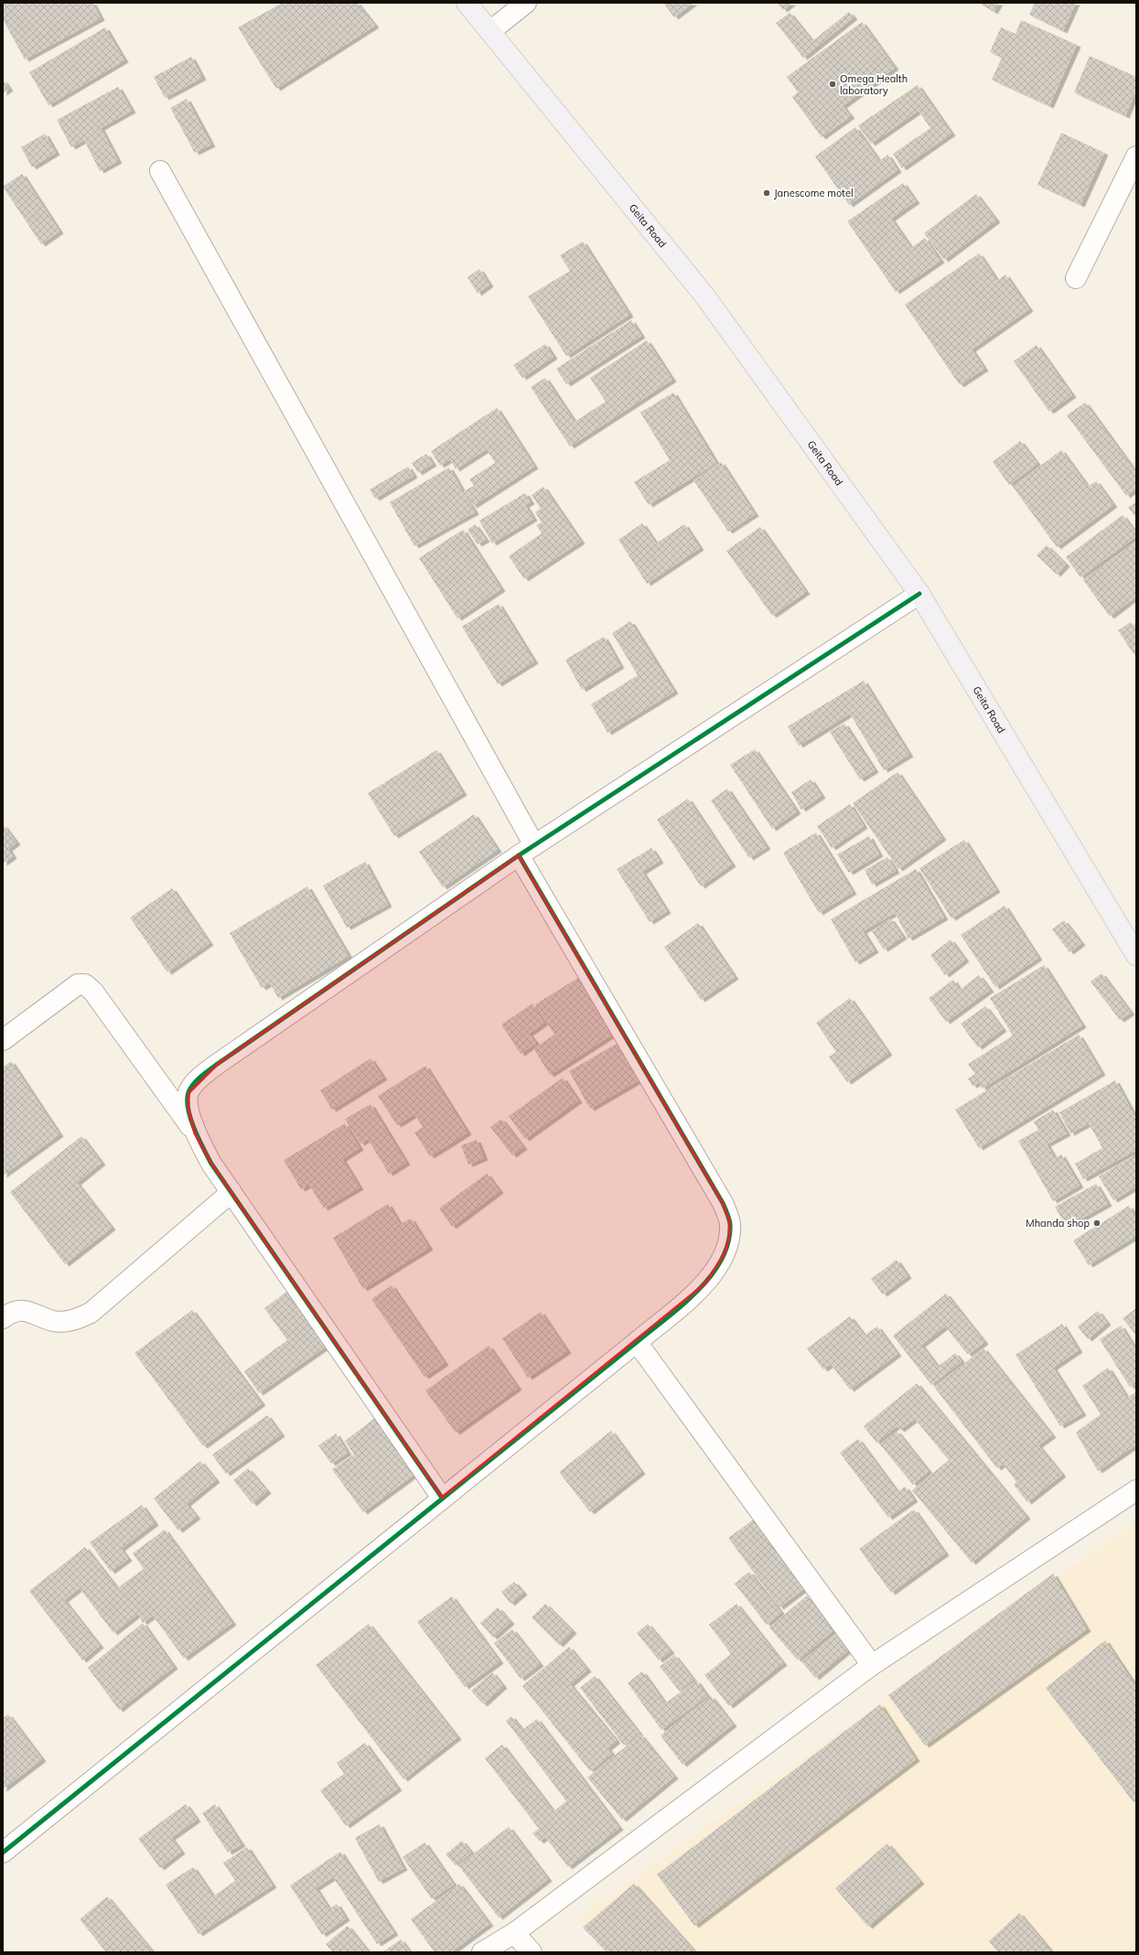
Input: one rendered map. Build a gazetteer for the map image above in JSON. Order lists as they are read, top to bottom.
{
  "streets": {
    "highway": ["Geita Road"]
  },
  "places": ["Omega Health laboratory", "Janescome motel", "Mhanda shop"]
}
